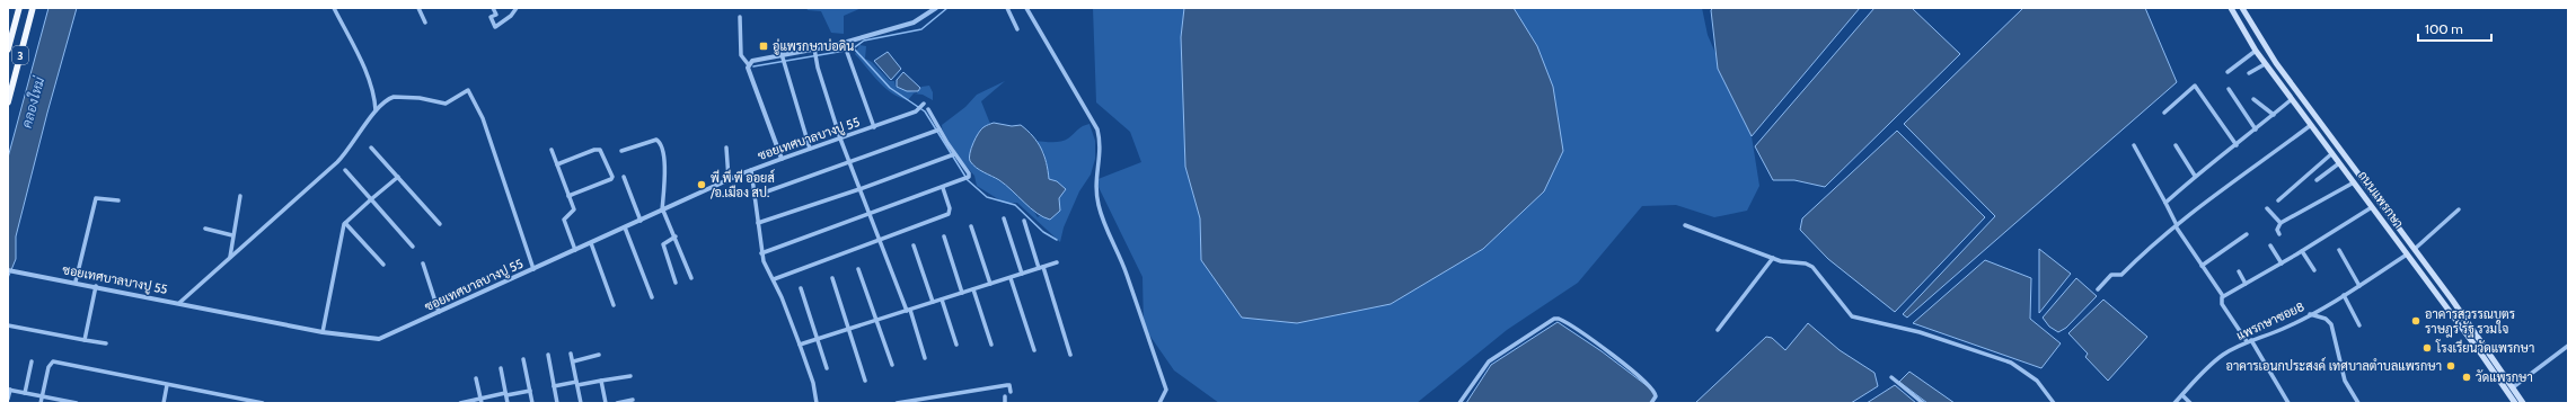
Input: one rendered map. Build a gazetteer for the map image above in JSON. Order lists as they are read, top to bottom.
{
  "streets": {
    "highway": ["3"],
    "main road": ["ถนนแพรกษา"],
    "street": ["ซอยเทศบาลบางปู 55", "แพรกษาซอย8"]
  },
  "crossings": [
    ["ถนนแพรกษา", "แพรกษาซอย8"]
  ],
  "water": ["คลองใหม่"],
  "places": {
    "transit": ["อู่แพรกษาบ่อดิน"],
    "other": [
      "พี พี พี ออยส์ /อ.เมือง สป.",
      "อาคารสุวรรณบุตร ราษฎร์ รัฐ รวมใจ",
      "โรงเรียนวัดแพรกษา",
      "อาคารเอนกประสงค์ เทศบาลตำบลแพรกษา",
      "วัดแพรกษา"
    ]
  },
  "scale_bar": "100 m"
}
